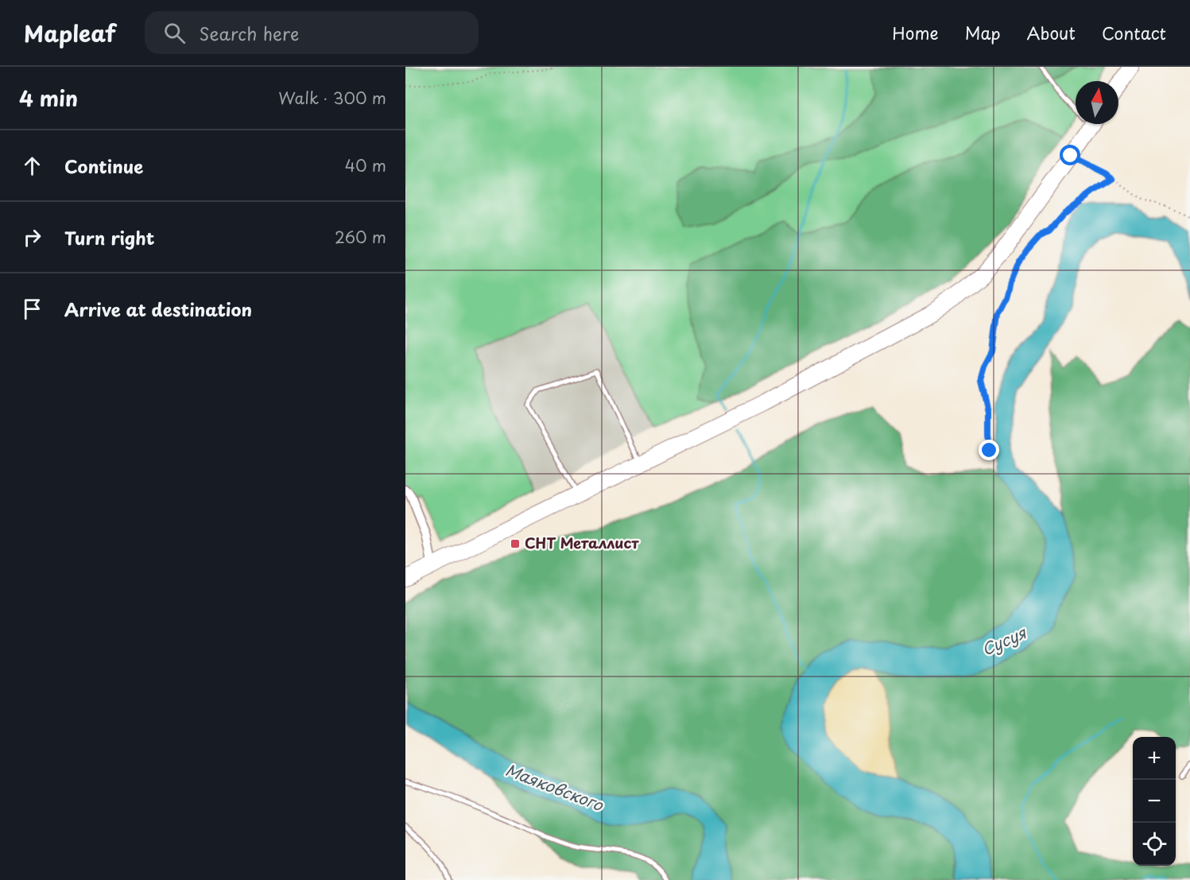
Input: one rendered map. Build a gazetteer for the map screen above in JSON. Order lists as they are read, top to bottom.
{
  "water": ["Сусуя", "Маяковского"],
  "places": {
    "transit": ["СНТ Металлист"]
  },
  "north": "top",
  "page": {
    "header": "Mapleaf",
    "search": "Search here",
    "nav": [
      "Home",
      "Map",
      "About",
      "Contact"
    ],
    "heading": ["4 min", "Walk · 300 m"],
    "list": [
      ["Continue", "40 m"],
      ["Turn right", "260 m"],
      "Arrive at destination"
    ],
    "map_buttons": ["+", "−"]
  }
}
